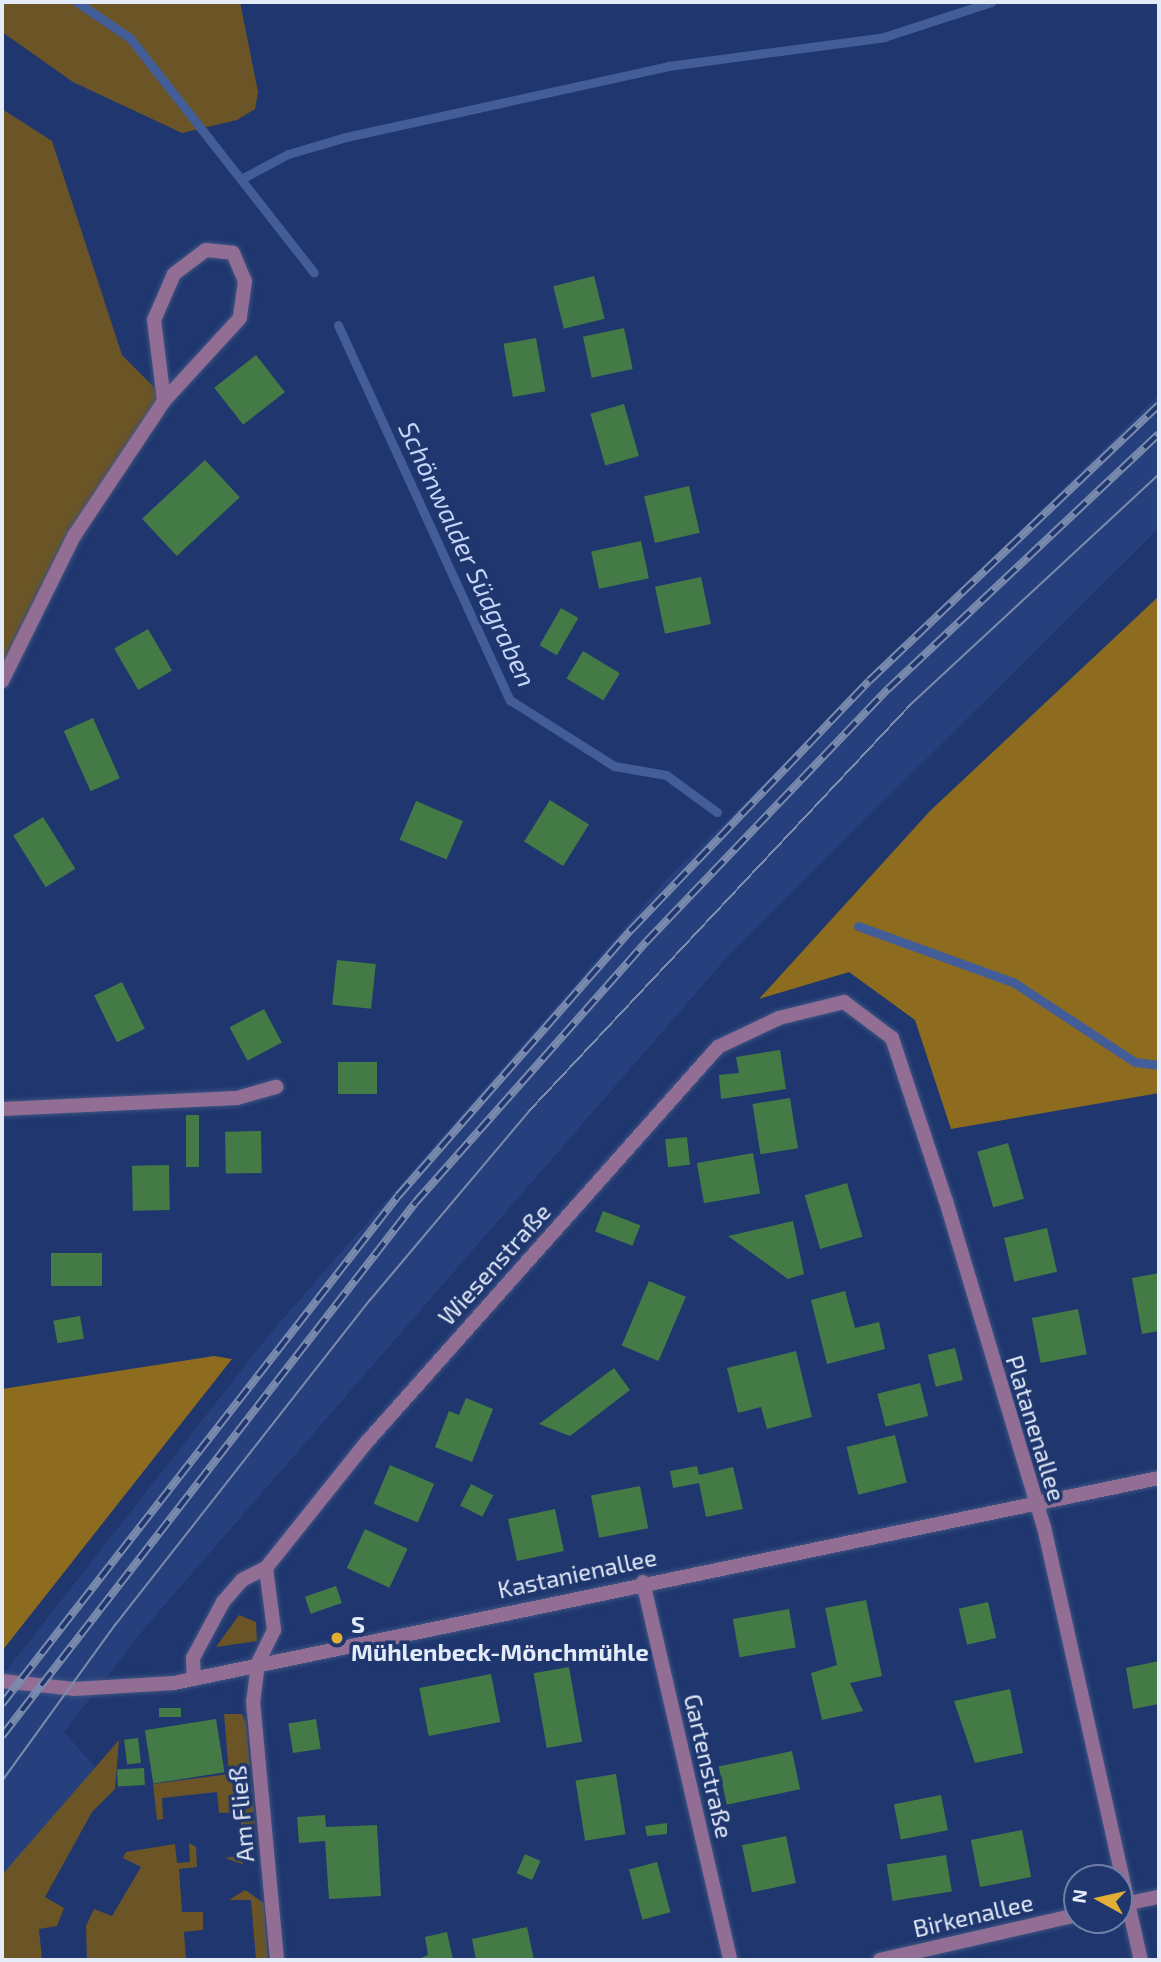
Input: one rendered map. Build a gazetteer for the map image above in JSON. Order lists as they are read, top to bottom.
{
  "streets": {
    "street": [
      "Wiesenstraße",
      "Platanenallee",
      "Kastanienallee",
      "Gartenstraße",
      "Am Fließ",
      "Birkenallee"
    ]
  },
  "crossings": [
    ["Wiesenstraße", "Platanenallee"],
    ["Wiesenstraße", "Kastanienallee"],
    ["Platanenallee", "Kastanienallee"],
    ["Kastanienallee", "Gartenstraße"],
    ["Kastanienallee", "Am Fließ"]
  ],
  "water": ["Schönwalder Südgraben"],
  "places": ["S Mühlenbeck-Mönchmühle"],
  "north": "left"
}
